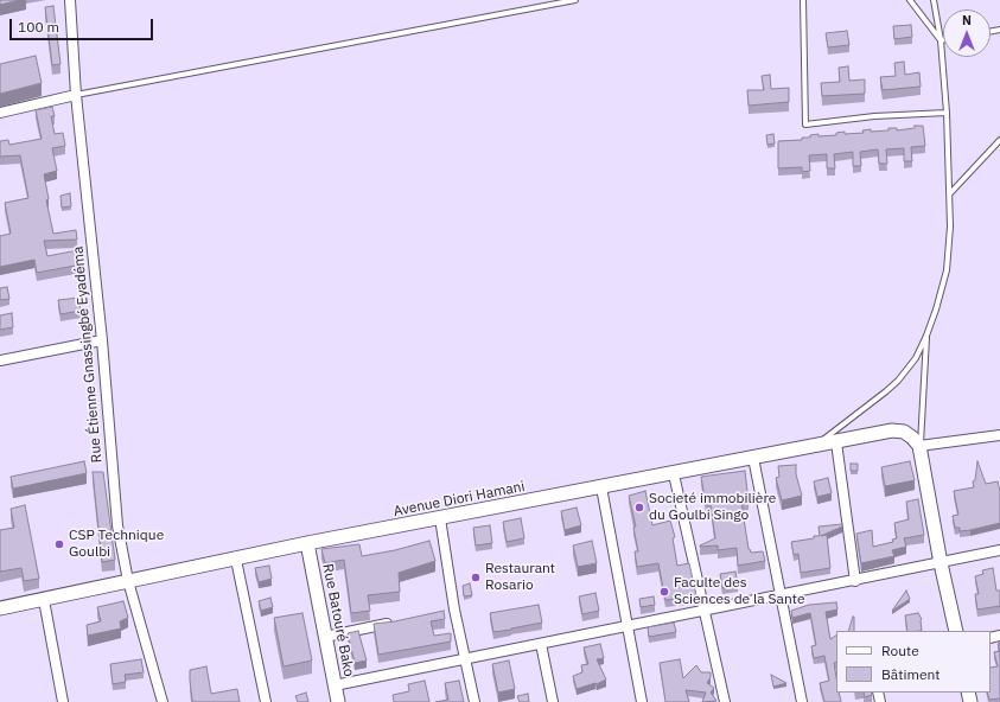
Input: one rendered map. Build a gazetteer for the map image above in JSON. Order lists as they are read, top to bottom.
{
  "streets": {
    "main road": ["Avenue Diori Hamani", "Rue Batouré Bako"],
    "street": ["Rue Étienne Gnassingbé Eyadéma"]
  },
  "crossings": [
    ["Rue Étienne Gnassingbé Eyadéma", "Avenue Diori Hamani"],
    ["Avenue Diori Hamani", "Rue Batouré Bako"]
  ],
  "places": [
    "Societé immobilière du Goulbi Singo",
    "CSP Technique Goulbi",
    "Restaurant Rosario",
    "Faculte des Sciences de la Sante"
  ],
  "legend": ["Route", "Bâtiment"],
  "scale_bar": "100 m",
  "north": "top"
}
